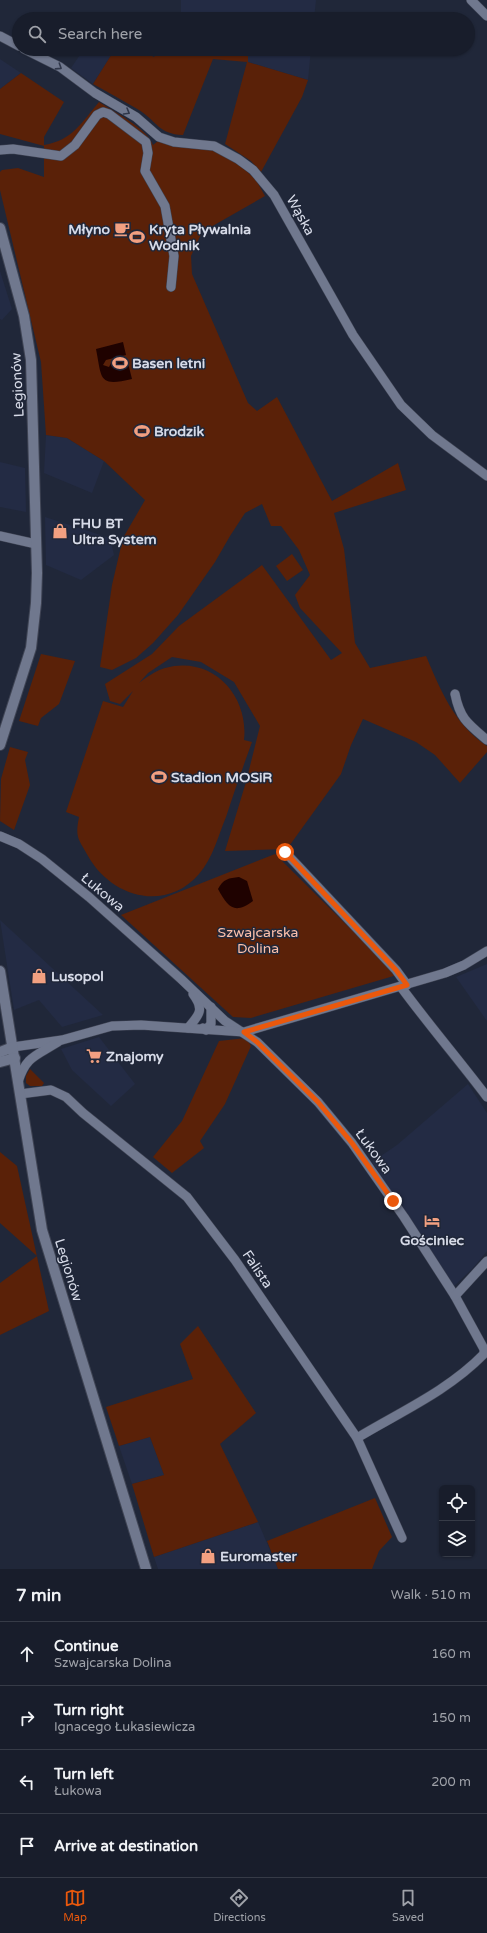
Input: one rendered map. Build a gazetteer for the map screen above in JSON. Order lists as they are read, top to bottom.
{
  "streets": {
    "street": [
      "Wąska",
      "Legionów",
      "Łukowa",
      "Falista"
    ]
  },
  "crossings": [
    ["Legionów", "Falista"],
    ["Łukowa", "Falista"]
  ],
  "parks": ["Szwajcarska Dolina"],
  "places": {
    "cafe": ["Młyno"],
    "sports": [
      "Kryta Pływalnia Wodnik",
      "Basen letni",
      "Brodzik",
      "Stadion MOSiR"
    ],
    "shop": ["FHU BT Ultra System", "Lusopol", "Euromaster"],
    "supermarket": ["Znajomy"],
    "hotel": ["Gościniec"]
  },
  "page": {
    "search": "Search here",
    "heading": ["7 min", "Walk · 510 m"],
    "list": [
      ["Continue", "Szwajcarska Dolina", "160 m"],
      ["Turn right", "Ignacego Łukasiewicza", "150 m"],
      ["Turn left", "Łukowa", "200 m"],
      "Arrive at destination"
    ],
    "nav": ["Map", "Directions", "Saved"]
  }
}
